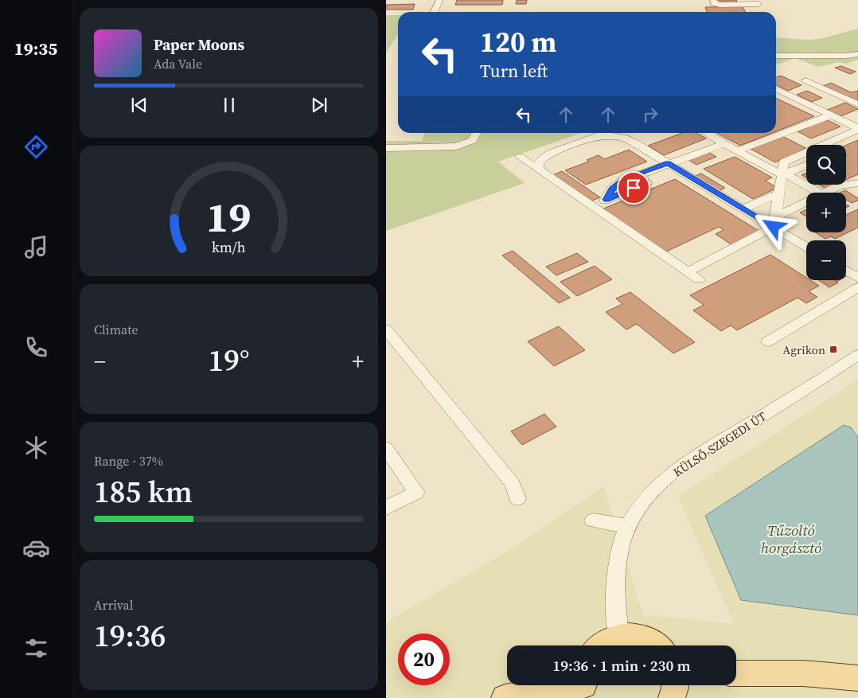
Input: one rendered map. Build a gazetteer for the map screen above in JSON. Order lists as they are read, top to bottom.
{
  "streets": {
    "street": ["KÜLSŐ-SZEGEDI ÚT"]
  },
  "water": ["Tűzoltó horgásztó"],
  "places": {
    "transit": ["Agrikon"]
  },
  "page": {
    "tabs": "19:35",
    "turn": ["120 m", "Turn left"],
    "song": ["Paper Moons", "Ada Vale"],
    "map_buttons": ["+", "−"],
    "tile": [
      "Climate",
      ["Range · 37%", "185 km"],
      ["Arrival", "19:36"]
    ],
    "heat": ["−", "19°", "+"],
    "limit": "20",
    "trip": "19:36 · 1 min · 230 m",
    "gauge": ["19", "km/h"]
  }
}
